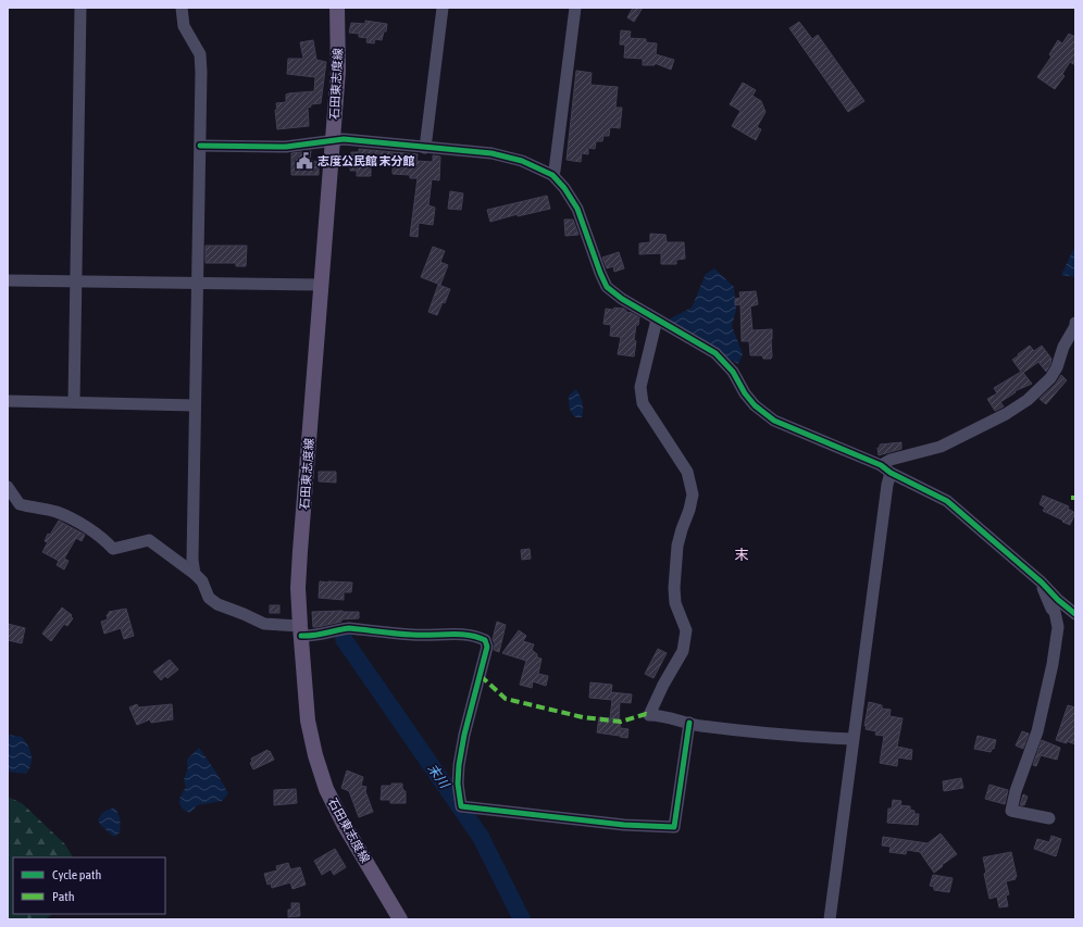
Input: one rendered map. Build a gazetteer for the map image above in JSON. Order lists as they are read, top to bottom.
{
  "streets": {
    "main road": ["石田東志度線"]
  },
  "districts": ["末"],
  "water": ["末川"],
  "places": {
    "public building": ["志度公民館 末分館"]
  },
  "legend": ["Cycle path", "Path"]
}
